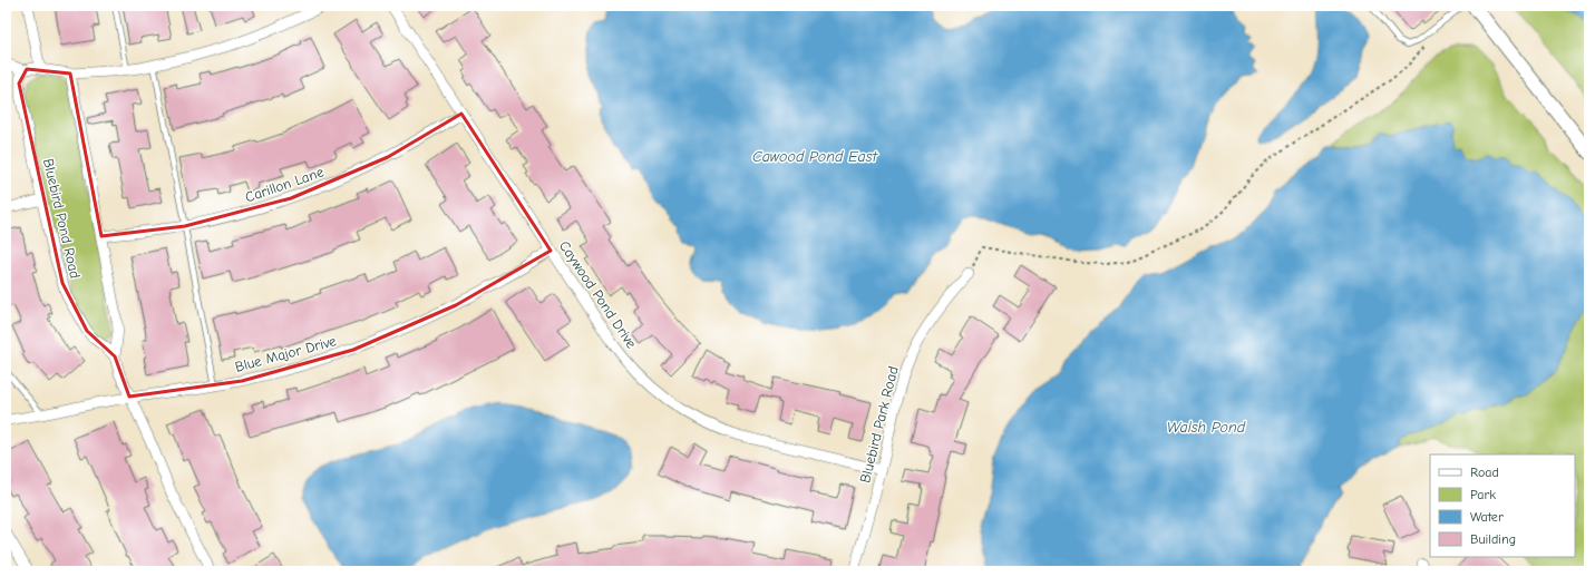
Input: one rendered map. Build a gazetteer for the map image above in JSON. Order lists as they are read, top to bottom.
{
  "streets": {
    "street": [
      "Carillon Lane",
      "Bluebird Pond Road",
      "Caywood Pond Drive",
      "Blue Major Drive",
      "Bluebird Park Road"
    ]
  },
  "crossings": [
    ["Carillon Lane", "Bluebird Pond Road"],
    ["Carillon Lane", "Caywood Pond Drive"],
    ["Bluebird Pond Road", "Blue Major Drive"],
    ["Caywood Pond Drive", "Blue Major Drive"],
    ["Caywood Pond Drive", "Bluebird Park Road"]
  ],
  "water": ["Cawood Pond East", "Walsh Pond"],
  "legend": [
    "Road",
    "Park",
    "Water",
    "Building"
  ]
}
